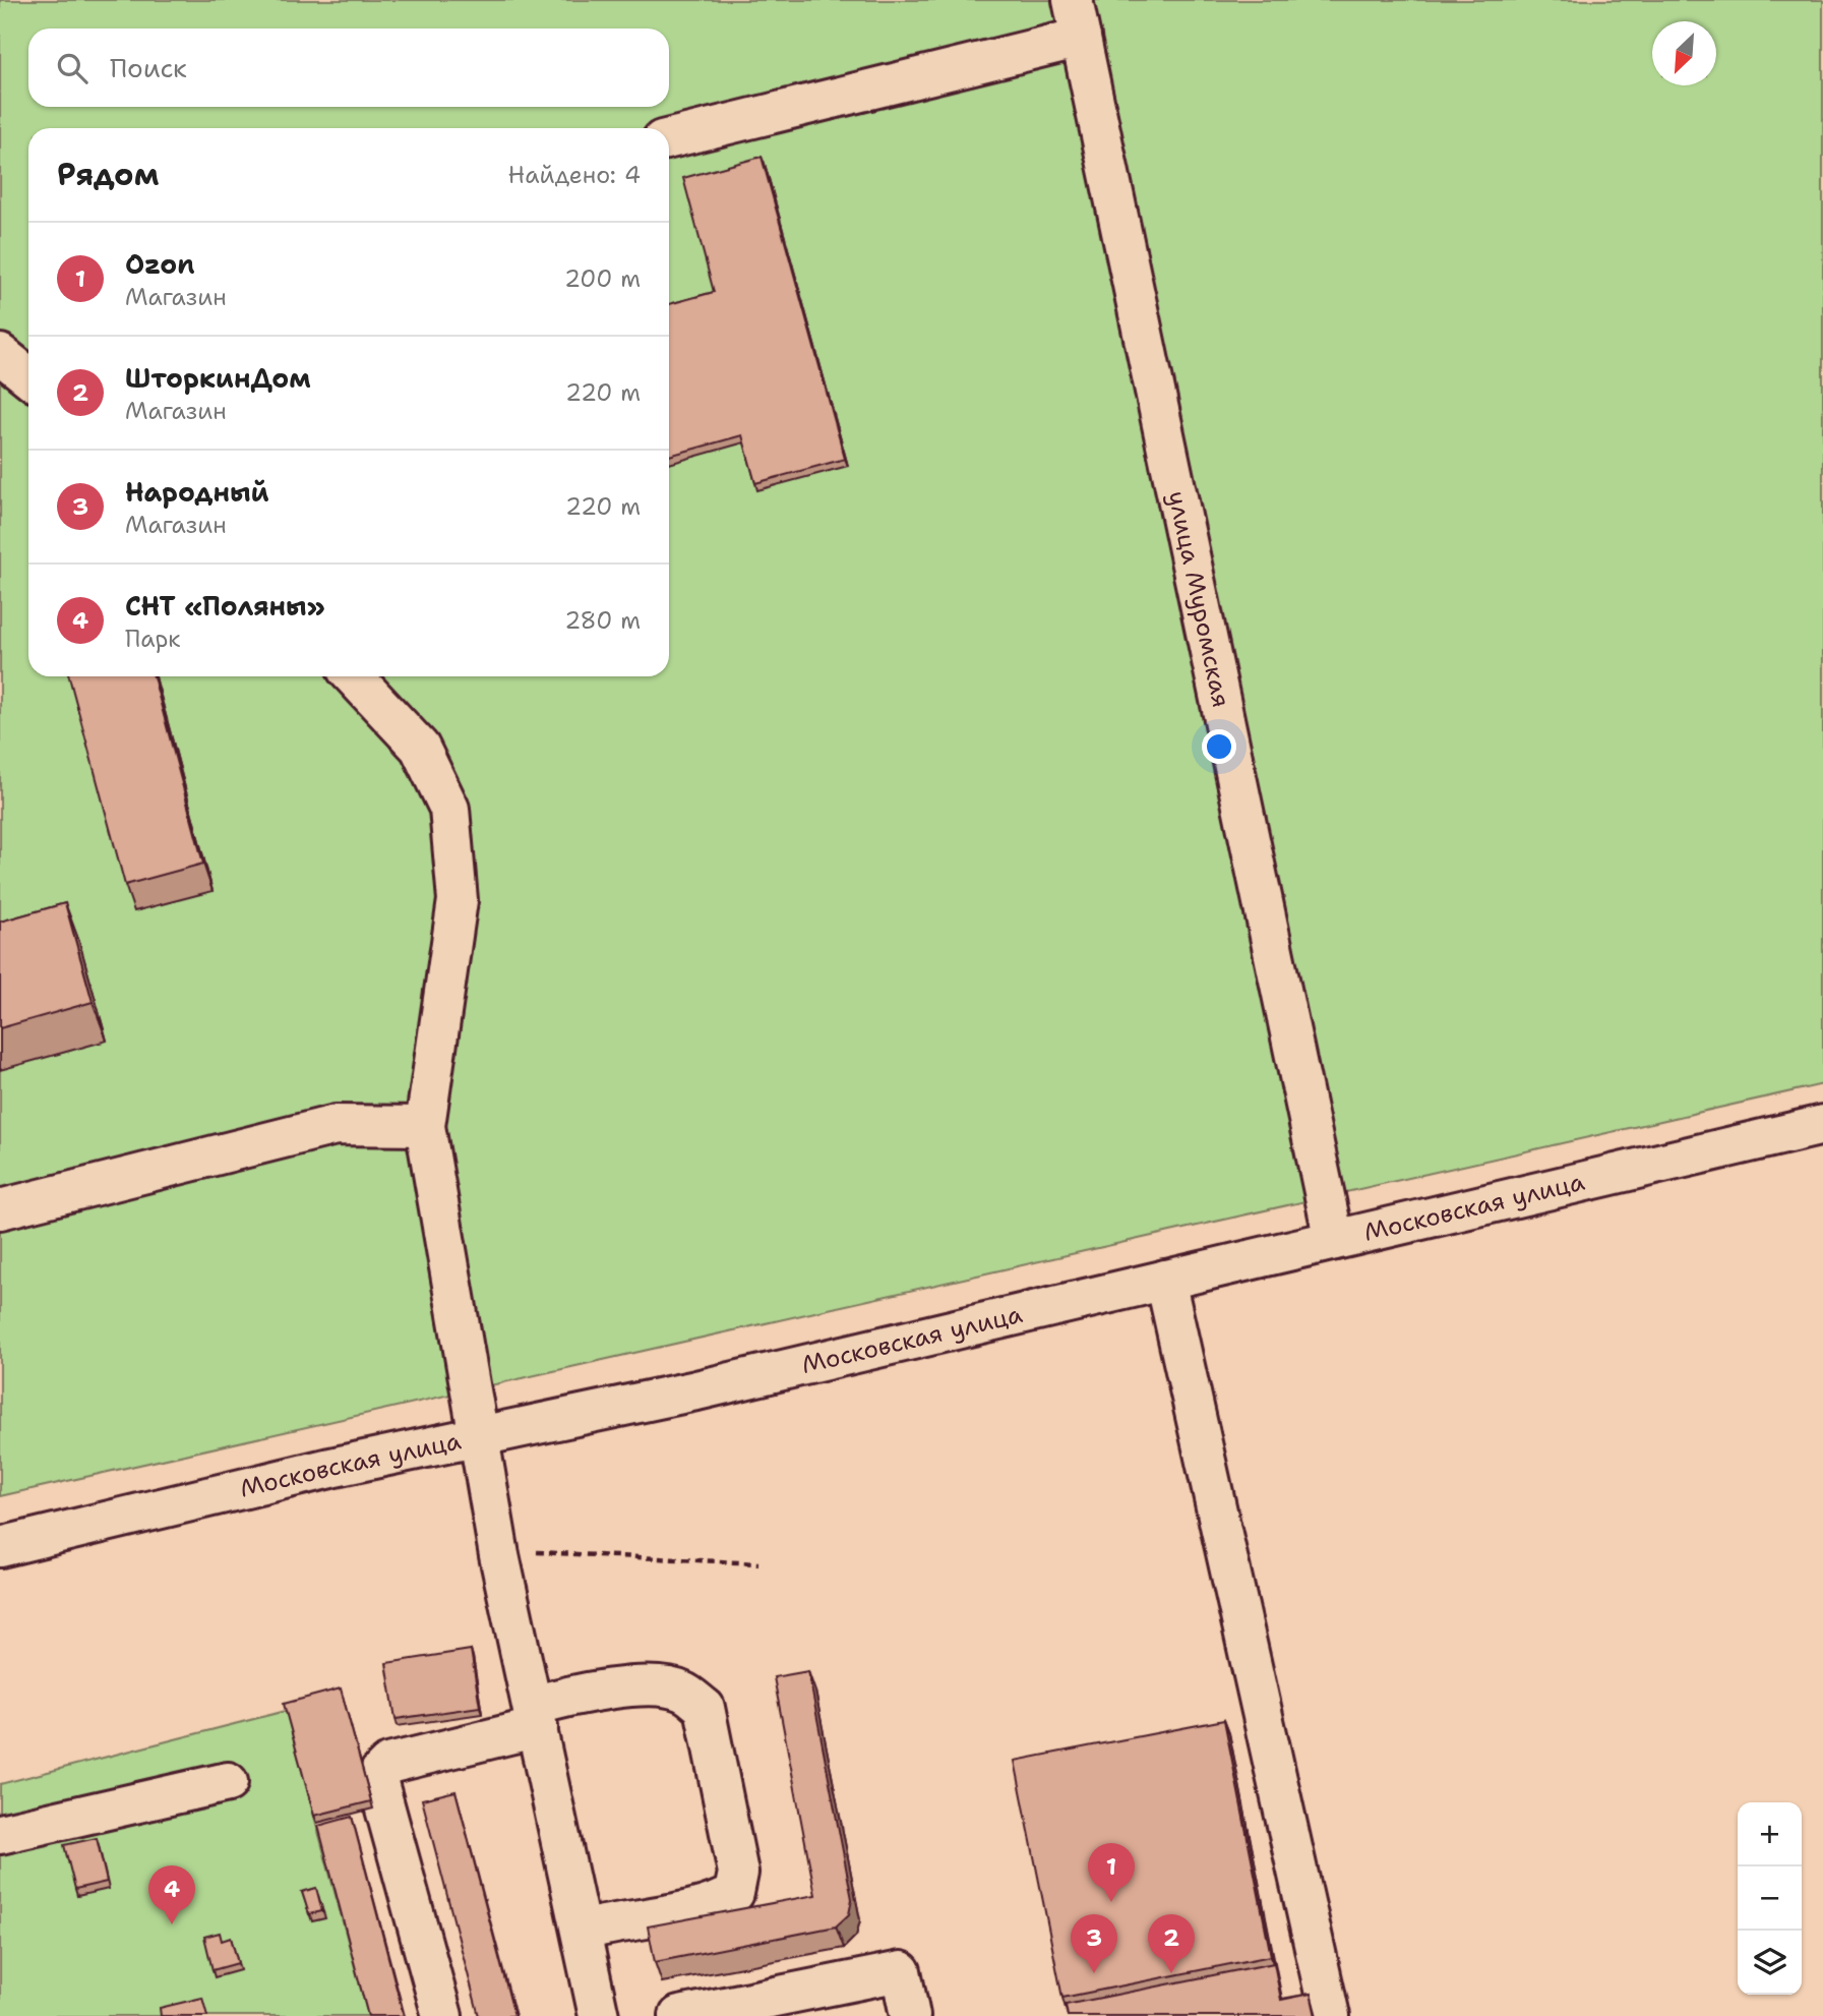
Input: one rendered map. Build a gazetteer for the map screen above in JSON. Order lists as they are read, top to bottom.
{
  "streets": {
    "main road": ["улица Муромская", "Московская улица"]
  },
  "crossings": [
    ["улица Муромская", "Московская улица"]
  ],
  "north": "bottom left",
  "page": {
    "search": "Поиск",
    "heading": ["Рядом", "Найдено: 4"],
    "list": [
      {
        "mark": "1",
        "name": "Ozon",
        "note": "Магазин",
        "value": "200 m"
      },
      {
        "mark": "2",
        "name": "ШторкинДом",
        "note": "Магазин",
        "value": "220 m"
      },
      {
        "mark": "3",
        "name": "Народный",
        "note": "Магазин",
        "value": "220 m"
      },
      {
        "mark": "4",
        "name": "СНТ «Поляны»",
        "note": "Парк",
        "value": "280 m"
      }
    ],
    "map_buttons": ["+", "−"],
    "pins": [
      "1",
      "4",
      "2",
      "3"
    ]
  }
}
